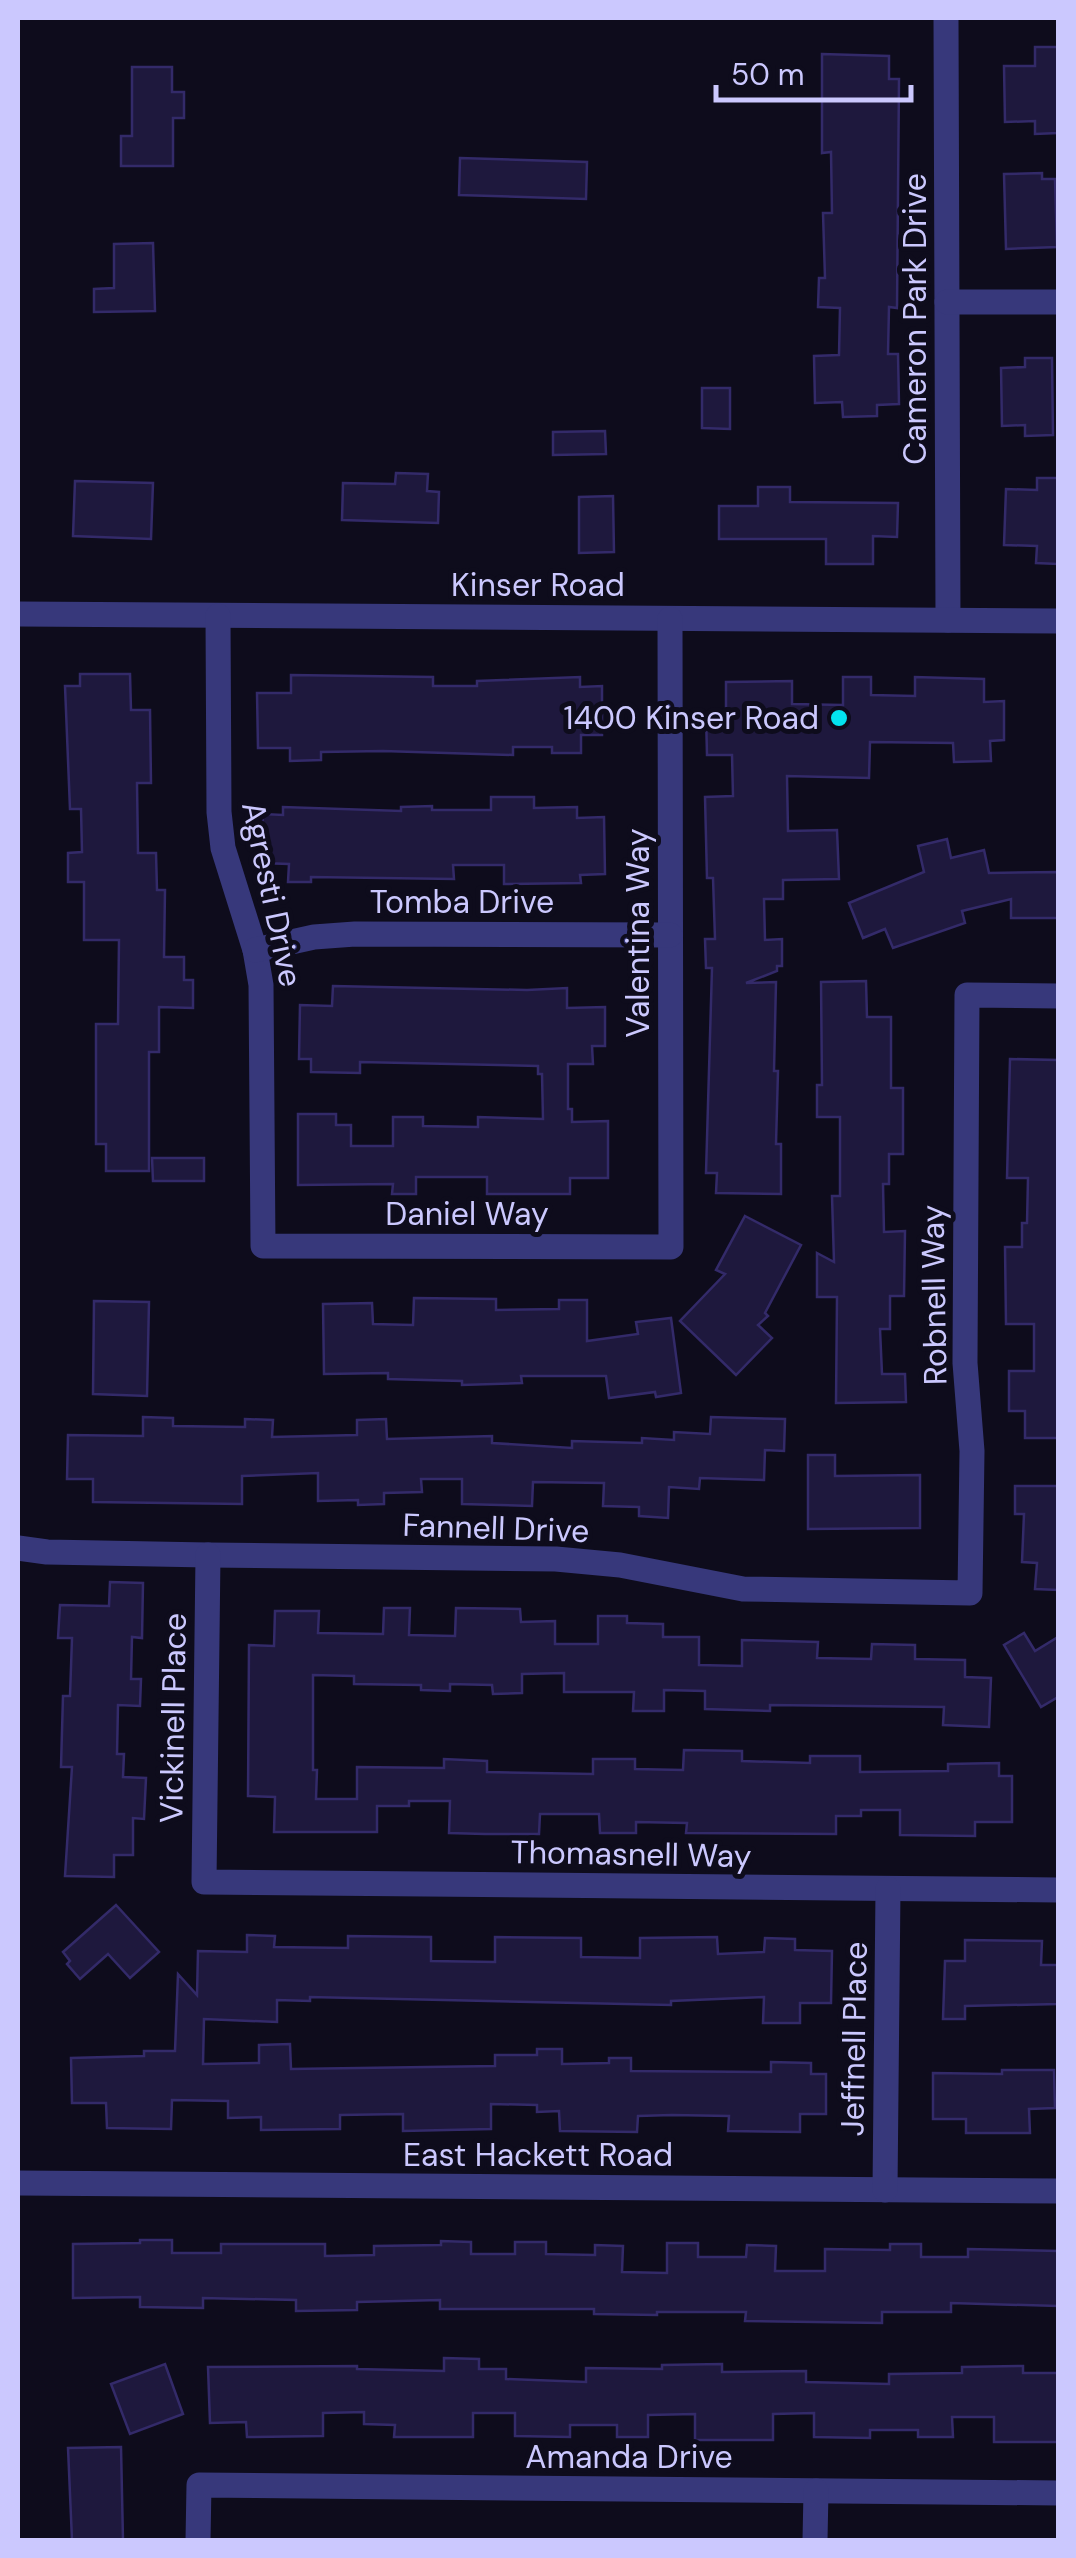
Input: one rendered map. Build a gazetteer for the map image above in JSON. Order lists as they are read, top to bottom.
{
  "streets": {
    "street": [
      "Cameron Park Drive",
      "Kinser Road",
      "Agresti Drive",
      "Tomba Drive",
      "Valentina Way",
      "Daniel Way",
      "Robnell Way",
      "Fannell Drive",
      "Vickinell Place",
      "Thomasnell Way",
      "Jeffnell Place",
      "East Hackett Road",
      "Amanda Drive"
    ]
  },
  "crossings": [
    ["Cameron Park Drive", "Kinser Road"],
    ["Kinser Road", "Agresti Drive"],
    ["Kinser Road", "Valentina Way"],
    ["Agresti Drive", "Tomba Drive"],
    ["Agresti Drive", "Daniel Way"],
    ["Tomba Drive", "Valentina Way"],
    ["Valentina Way", "Daniel Way"],
    ["Robnell Way", "Fannell Drive"],
    ["Fannell Drive", "Vickinell Place"],
    ["Vickinell Place", "Thomasnell Way"],
    ["Thomasnell Way", "Jeffnell Place"],
    ["Jeffnell Place", "East Hackett Road"]
  ],
  "places": ["1400 Kinser Road"],
  "scale_bar": "50 m"
}
